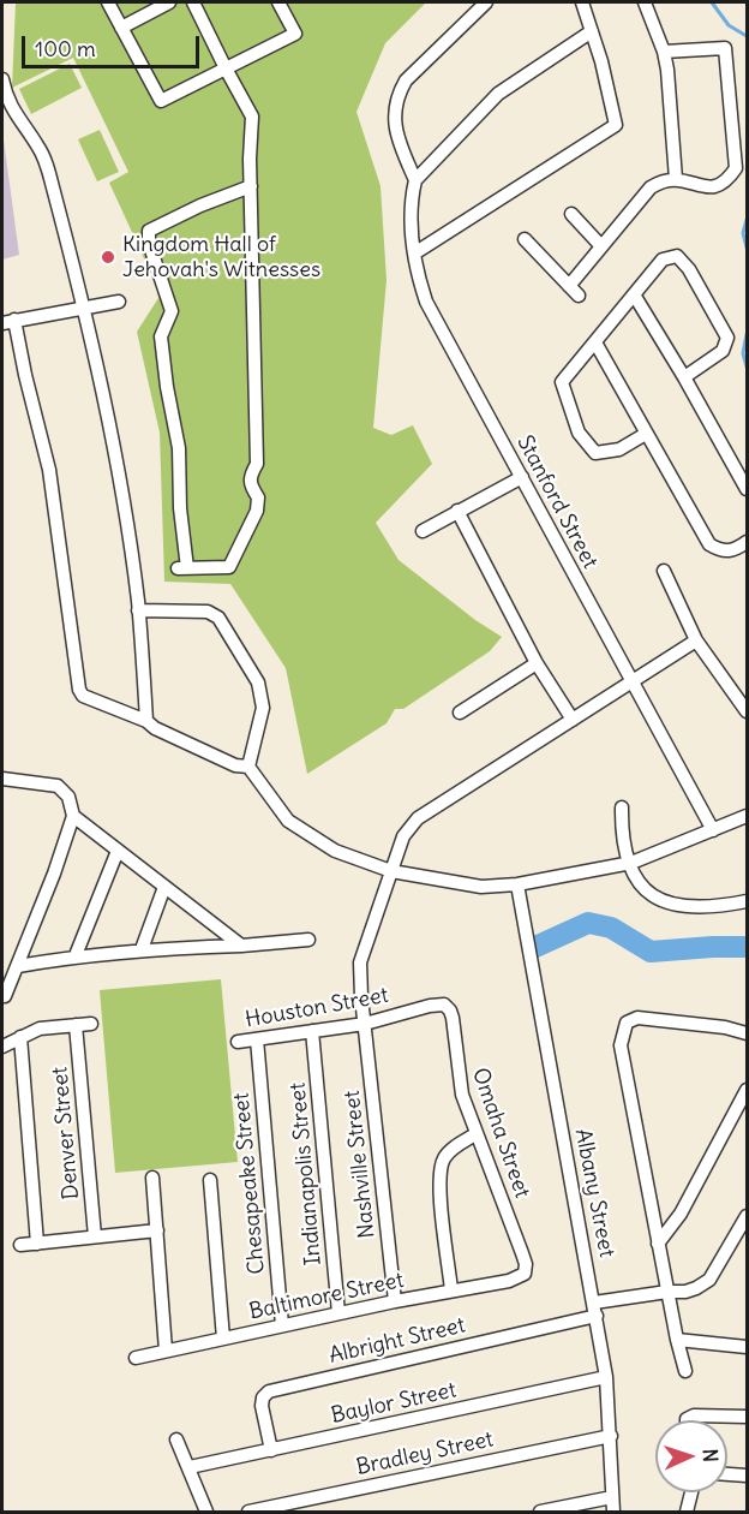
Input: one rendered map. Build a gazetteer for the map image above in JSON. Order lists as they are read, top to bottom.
{
  "streets": {
    "street": [
      "Stanford Street",
      "Houston Street",
      "Denver Street",
      "Omaha Street",
      "Nashville Street",
      "Indianapolis Street",
      "Chesapeake Street",
      "Albany Street",
      "Baltimore Street",
      "Albright Street",
      "Baylor Street",
      "Bradley Street"
    ]
  },
  "crossings": [
    ["Stanford Street", "Nashville Street"],
    ["Houston Street", "Omaha Street"],
    ["Houston Street", "Nashville Street"],
    ["Houston Street", "Indianapolis Street"],
    ["Houston Street", "Chesapeake Street"],
    ["Omaha Street", "Baltimore Street"],
    ["Nashville Street", "Baltimore Street"],
    ["Indianapolis Street", "Baltimore Street"],
    ["Chesapeake Street", "Baltimore Street"],
    ["Albany Street", "Albright Street"],
    ["Albany Street", "Baylor Street"],
    ["Albany Street", "Bradley Street"],
    ["Albright Street", "Baylor Street"]
  ],
  "places": ["Kingdom Hall of Jehovah's Witnesses"],
  "scale_bar": "100 m",
  "north": "right"
}
